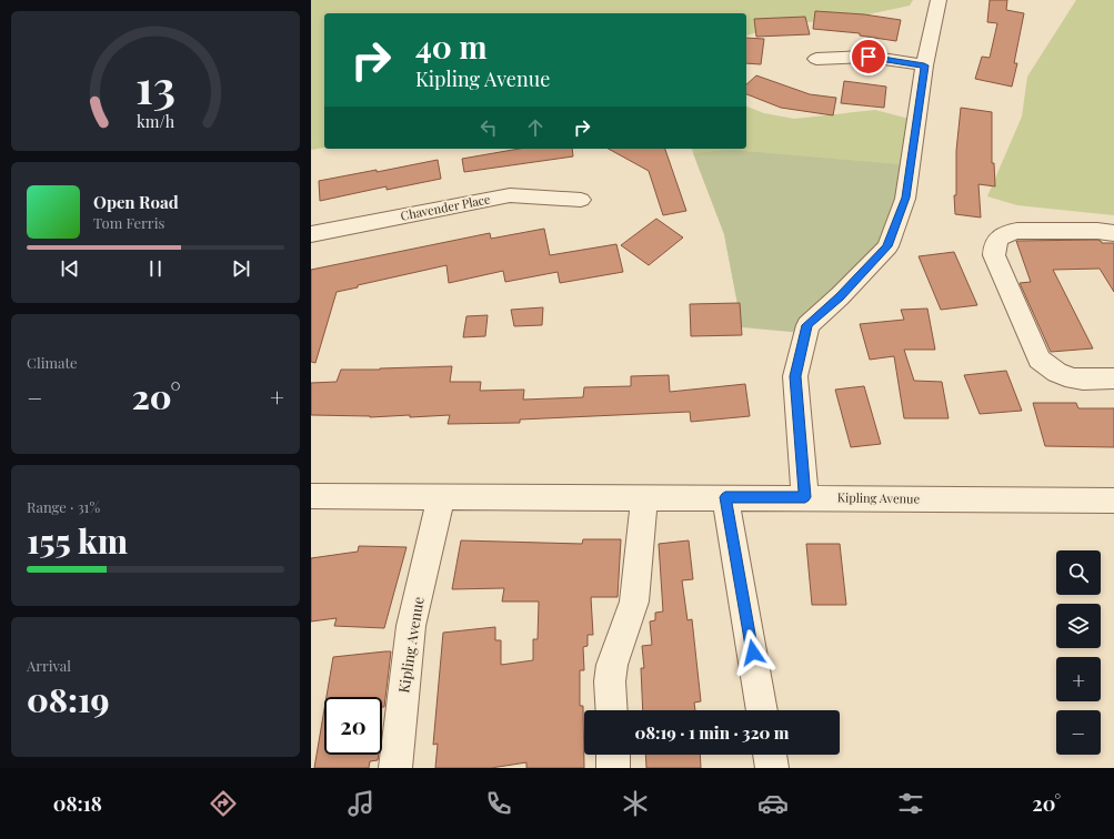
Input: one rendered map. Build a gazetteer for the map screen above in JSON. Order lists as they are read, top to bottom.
{
  "streets": {
    "street": ["Chavender Place", "Kipling Avenue"]
  },
  "page": {
    "turn": ["40 m", "Kipling Avenue"],
    "song": ["Open Road", "Tom Ferris"],
    "tile": [
      "Climate",
      ["Range · 31%", "155 km"],
      ["Arrival", "08:19"]
    ],
    "heat": ["−", "20°", "+"],
    "map_buttons": ["+", "−"],
    "limit": "20",
    "trip": "08:19 · 1 min · 320 m",
    "tabs": ["08:18", "20°"],
    "gauge": ["13", "km/h"]
  }
}
